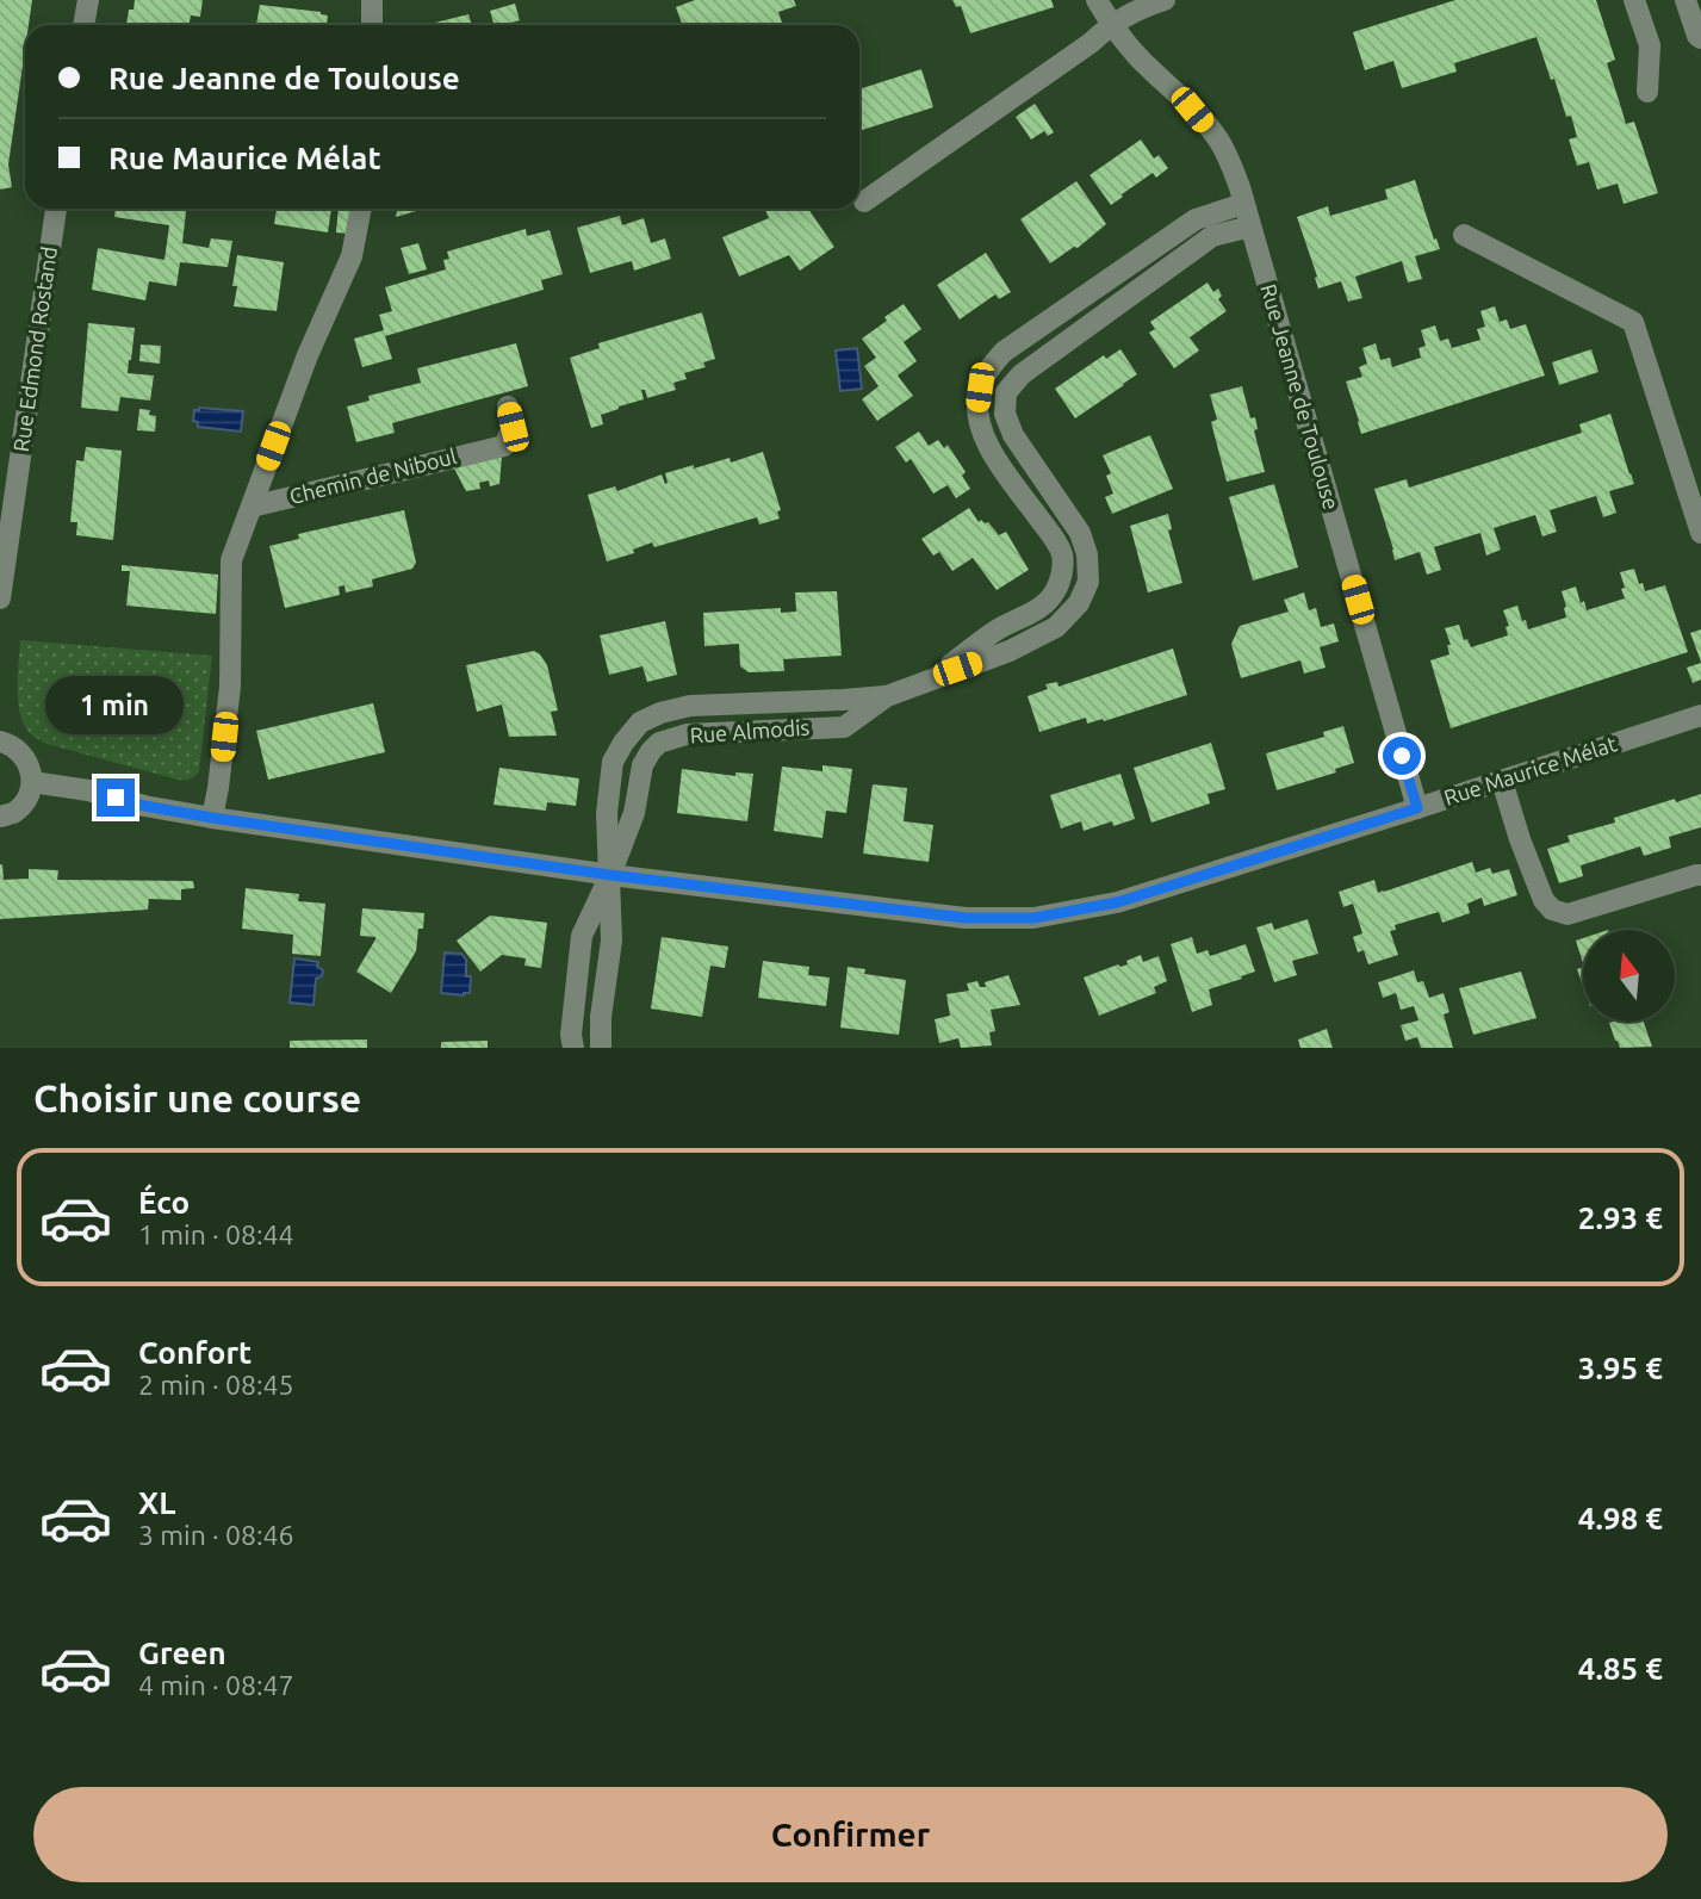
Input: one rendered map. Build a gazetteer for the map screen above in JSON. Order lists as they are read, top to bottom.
{
  "streets": {
    "street": [
      "Rue Edmond Rostand",
      "Rue Jeanne de Toulouse",
      "Chemin de Niboul",
      "Rue Almodis",
      "Rue Maurice Mélat"
    ]
  },
  "crossings": [
    ["Rue Jeanne de Toulouse", "Rue Almodis"],
    ["Rue Jeanne de Toulouse", "Rue Maurice Mélat"],
    ["Chemin de Niboul", "Rue Maurice Mélat"],
    ["Rue Almodis", "Rue Maurice Mélat"]
  ],
  "north": "top",
  "page": {
    "banner": ["Rue Jeanne de Toulouse", "Rue Maurice Mélat"],
    "bubble": "1 min",
    "heading": "Choisir une course",
    "list": [
      {
        "name": "Éco",
        "note": "1 min · 08:44",
        "value": "2.93 €"
      },
      {
        "name": "Confort",
        "note": "2 min · 08:45",
        "value": "3.95 €"
      },
      {
        "name": "XL",
        "note": "3 min · 08:46",
        "value": "4.98 €"
      },
      {
        "name": "Green",
        "note": "4 min · 08:47",
        "value": "4.85 €"
      }
    ],
    "buttons": "Confirmer"
  }
}
